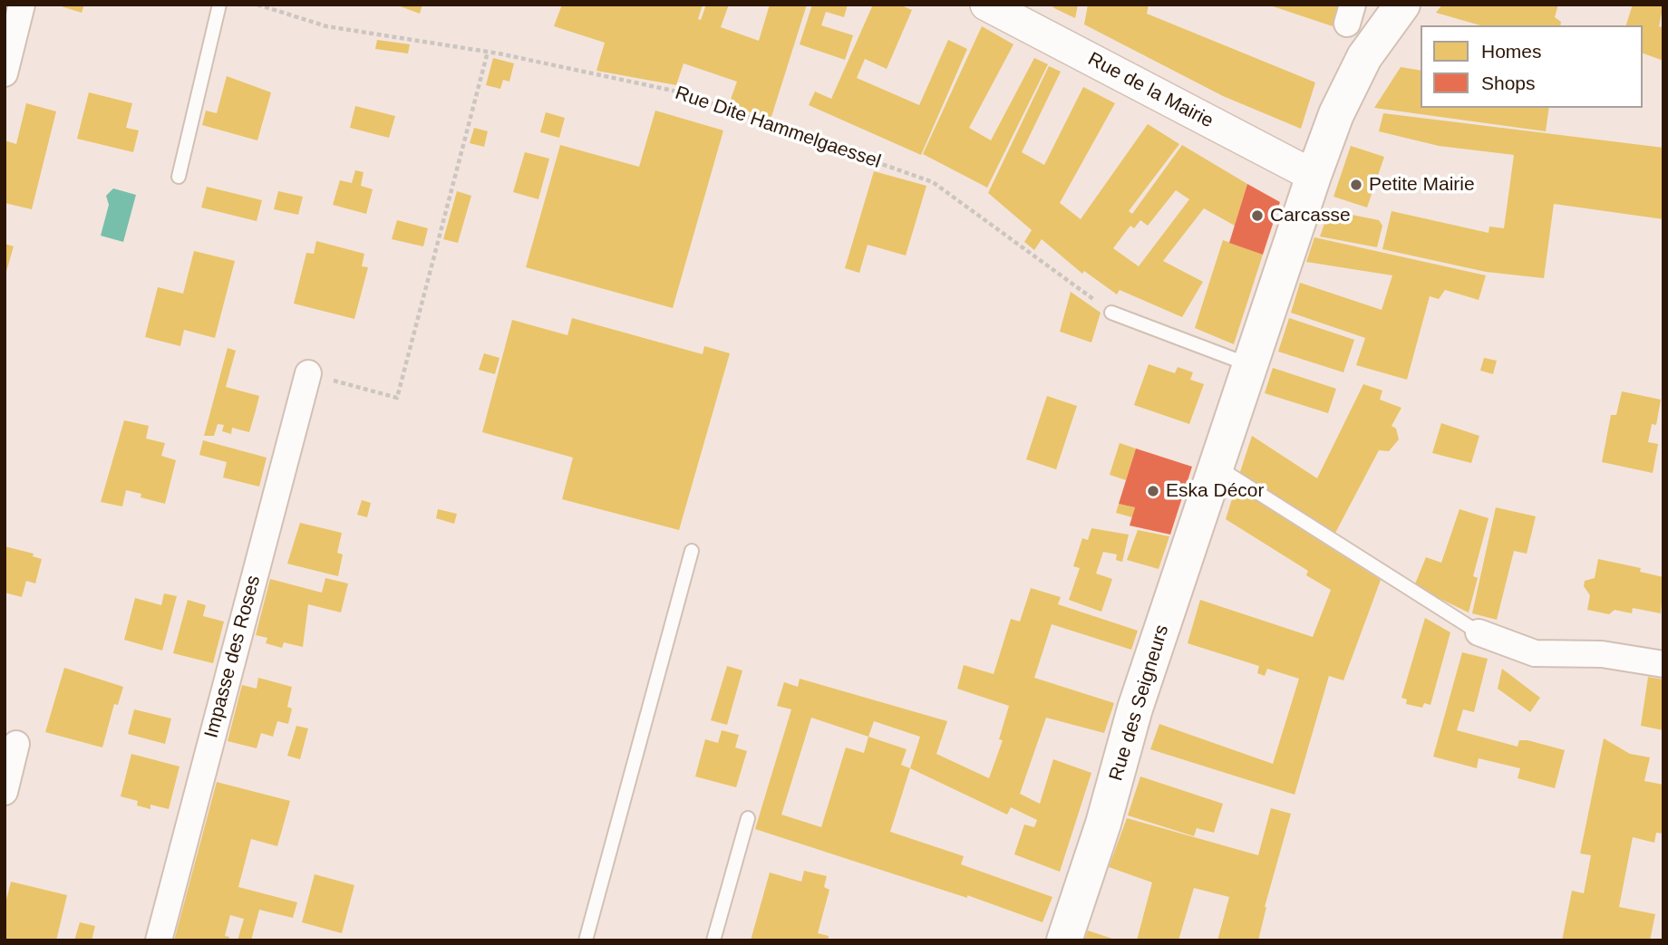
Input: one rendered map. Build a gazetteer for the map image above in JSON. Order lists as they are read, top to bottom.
{
  "streets": {
    "main road": ["Rue des Seigneurs"],
    "street": ["Rue de la Mairie", "Impasse des Roses"],
    "path": ["Rue Dite Hammelgaessel"]
  },
  "crossings": [
    ["Rue de la Mairie", "Rue des Seigneurs"]
  ],
  "places": ["Petite Mairie", "Carcasse", "Eska Décor"],
  "legend": ["Homes", "Shops"]
}
